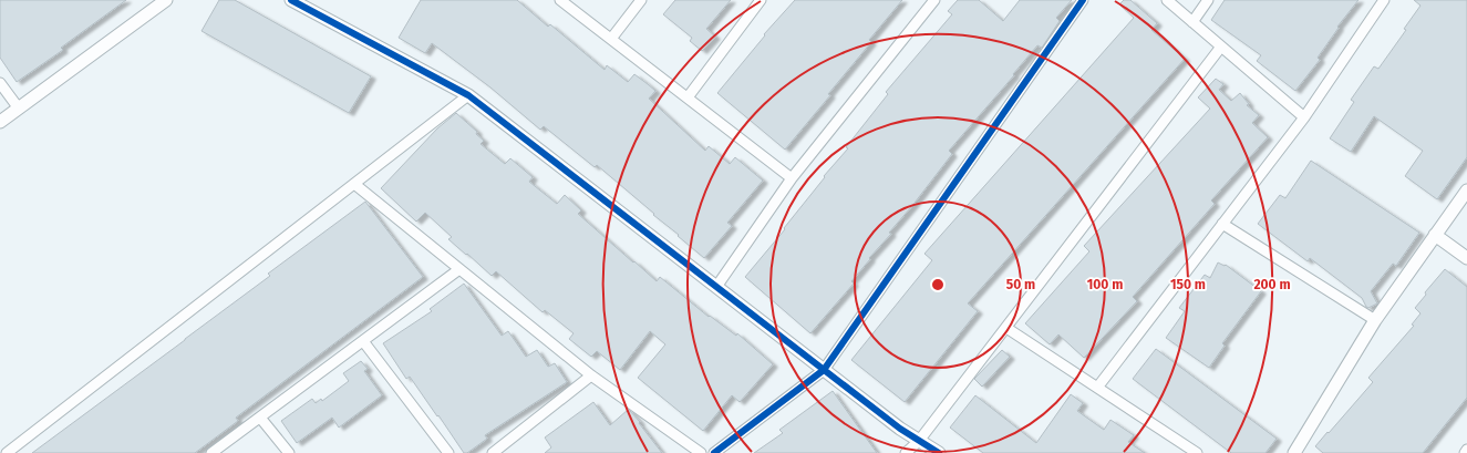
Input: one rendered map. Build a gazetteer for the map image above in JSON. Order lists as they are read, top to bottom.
{
  "rings": [
    "50 m",
    "100 m",
    "150 m",
    "200 m"
  ]
}
